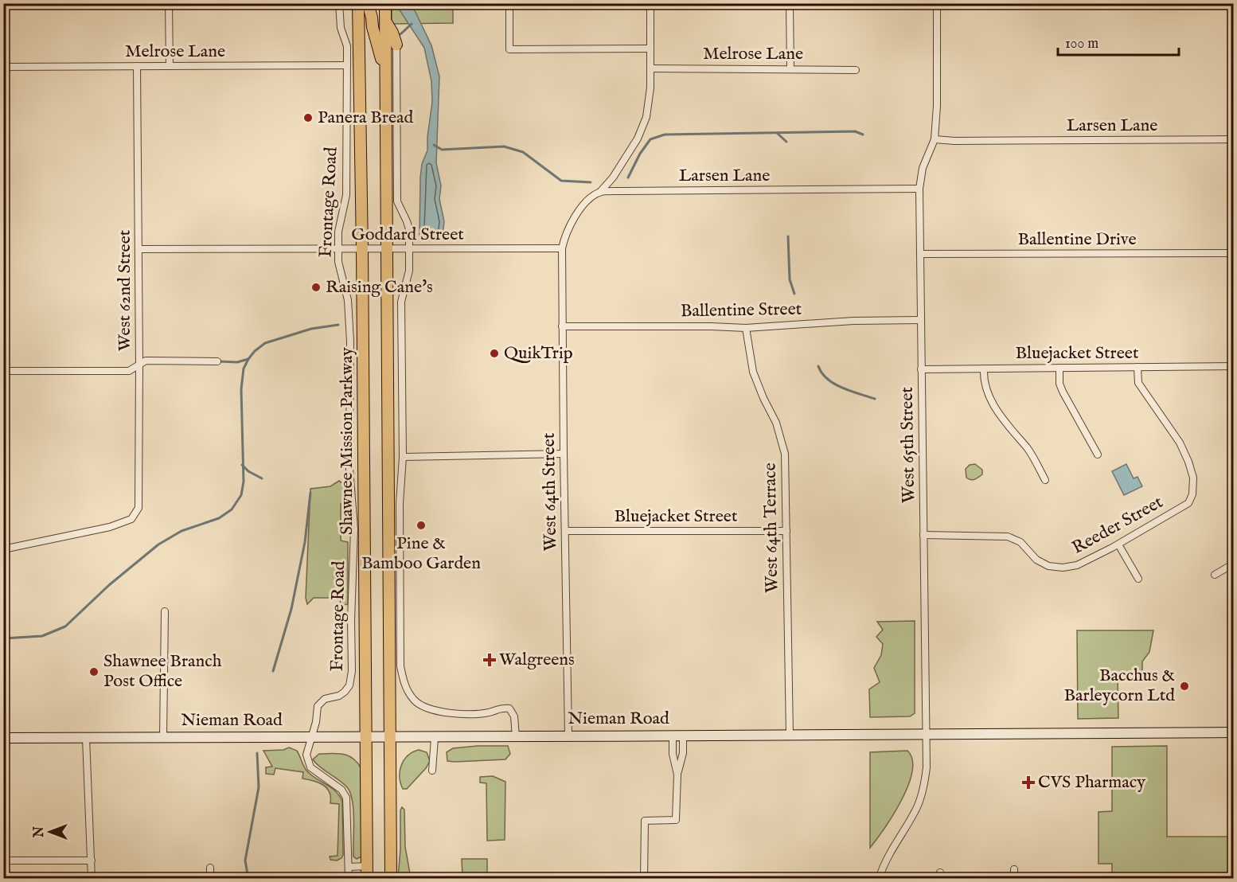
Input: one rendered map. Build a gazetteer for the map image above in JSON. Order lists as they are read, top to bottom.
{
  "streets": {
    "highway": ["Shawnee Mission Parkway"],
    "main road": ["Nieman Road"],
    "street": [
      "Melrose Lane",
      "Larsen Lane",
      "Frontage Road",
      "Goddard Street",
      "Ballentine Drive",
      "West 62nd Street",
      "Ballentine Street",
      "Bluejacket Street",
      "West 65th Street",
      "West 64th Street",
      "Reeder Street",
      "West 64th Terrace"
    ]
  },
  "crossings": [
    ["Melrose Lane", "Frontage Road"],
    ["Melrose Lane", "West 62nd Street"],
    ["Larsen Lane", "West 65th Street"],
    ["Frontage Road", "Goddard Street"],
    ["Frontage Road", "Nieman Road"],
    ["Goddard Street", "West 62nd Street"],
    ["Goddard Street", "Shawnee Mission Parkway"],
    ["Goddard Street", "West 64th Street"],
    ["Ballentine Drive", "West 65th Street"],
    ["Ballentine Street", "West 65th Street"],
    ["Ballentine Street", "West 64th Street"],
    ["Ballentine Street", "West 64th Terrace"],
    ["Bluejacket Street", "West 65th Street"],
    ["Bluejacket Street", "West 64th Street"],
    ["Bluejacket Street", "Reeder Street"],
    ["Bluejacket Street", "West 64th Terrace"],
    ["Shawnee Mission Parkway", "Nieman Road"],
    ["West 65th Street", "Reeder Street"],
    ["West 65th Street", "Nieman Road"],
    ["West 64th Street", "Nieman Road"],
    ["West 64th Terrace", "Nieman Road"]
  ],
  "places": {
    "other": [
      "Panera Bread",
      "Raising Cane's",
      "QuikTrip",
      "Pine & Bamboo Garden",
      "Shawnee Branch Post Office",
      "Bacchus & Barleycorn Ltd"
    ],
    "health": ["Walgreens", "CVS Pharmacy"]
  },
  "scale_bar": "100 m",
  "north": "left"
}
